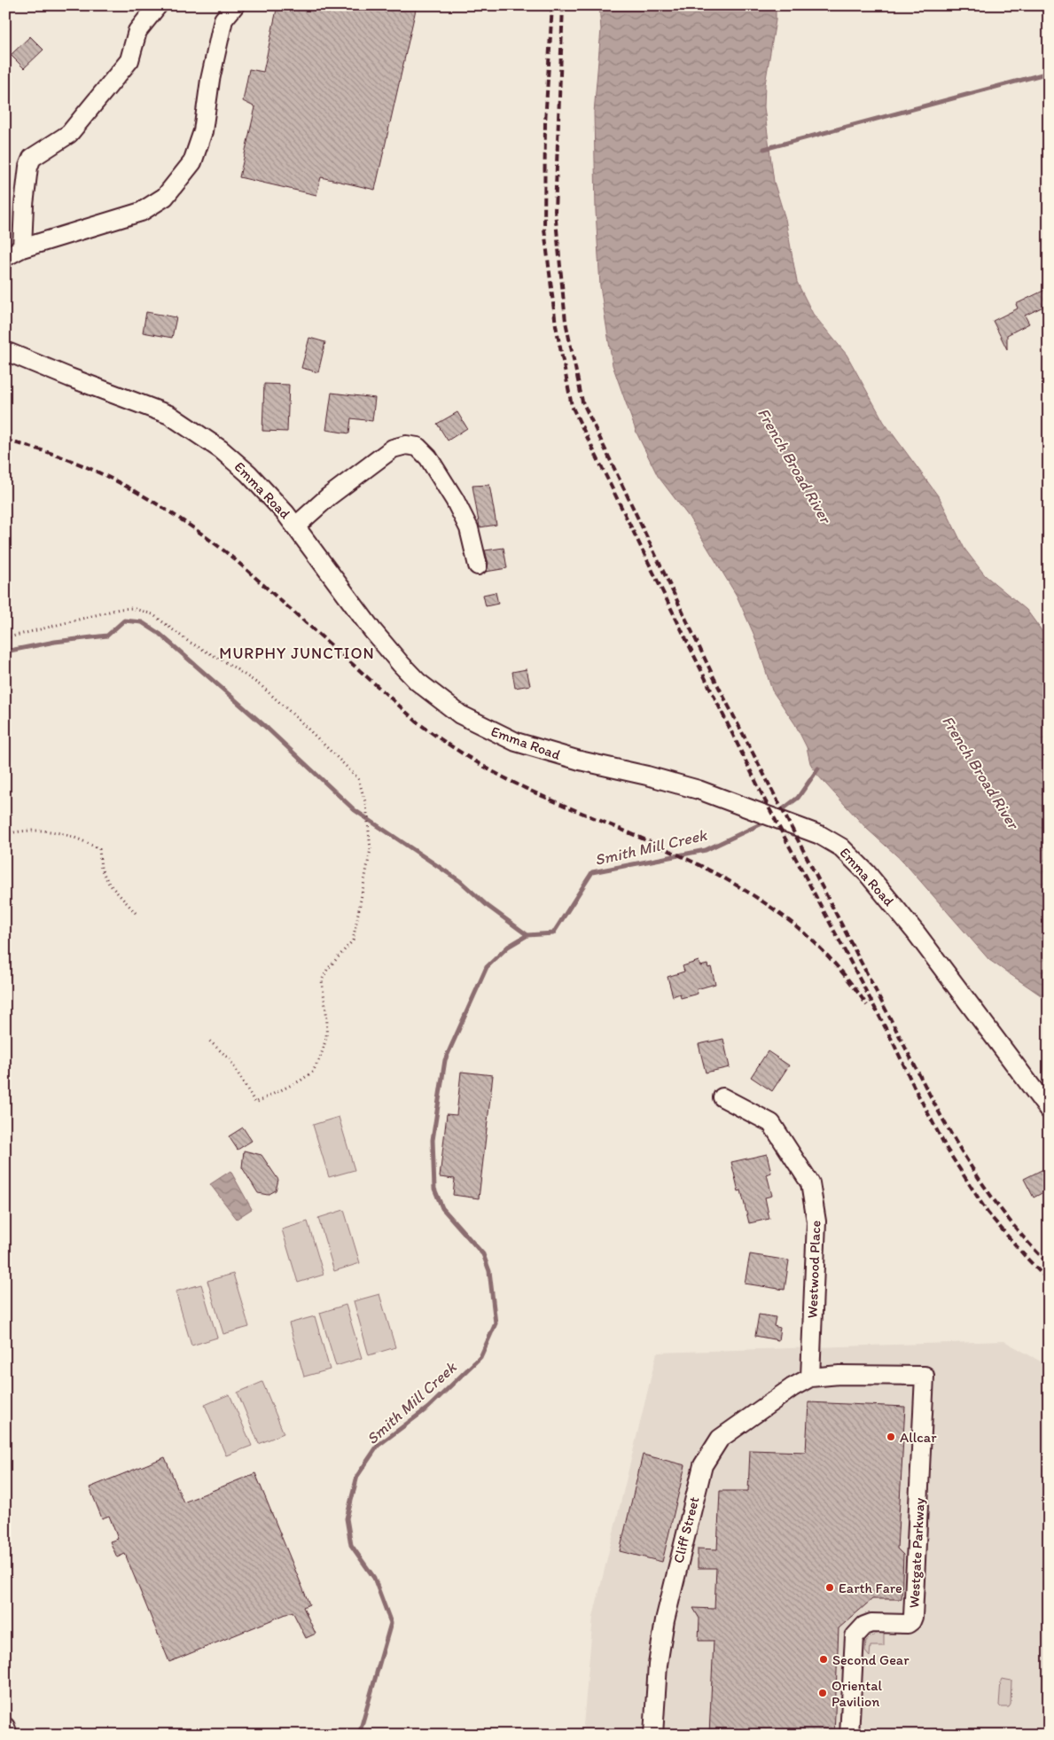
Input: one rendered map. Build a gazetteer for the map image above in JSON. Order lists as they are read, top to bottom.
{
  "streets": {
    "street": [
      "Emma Road",
      "Westwood Place",
      "Cliff Street",
      "Westgate Parkway"
    ]
  },
  "crossings": [
    ["Westwood Place", "Cliff Street"],
    ["Westwood Place", "Westgate Parkway"],
    ["Cliff Street", "Westgate Parkway"]
  ],
  "districts": ["MURPHY JUNCTION"],
  "water": ["French Broad River", "Smith Mill Creek"],
  "places": [
    "Allcar",
    "Earth Fare",
    "Second Gear",
    "Oriental Pavilion"
  ]
}
